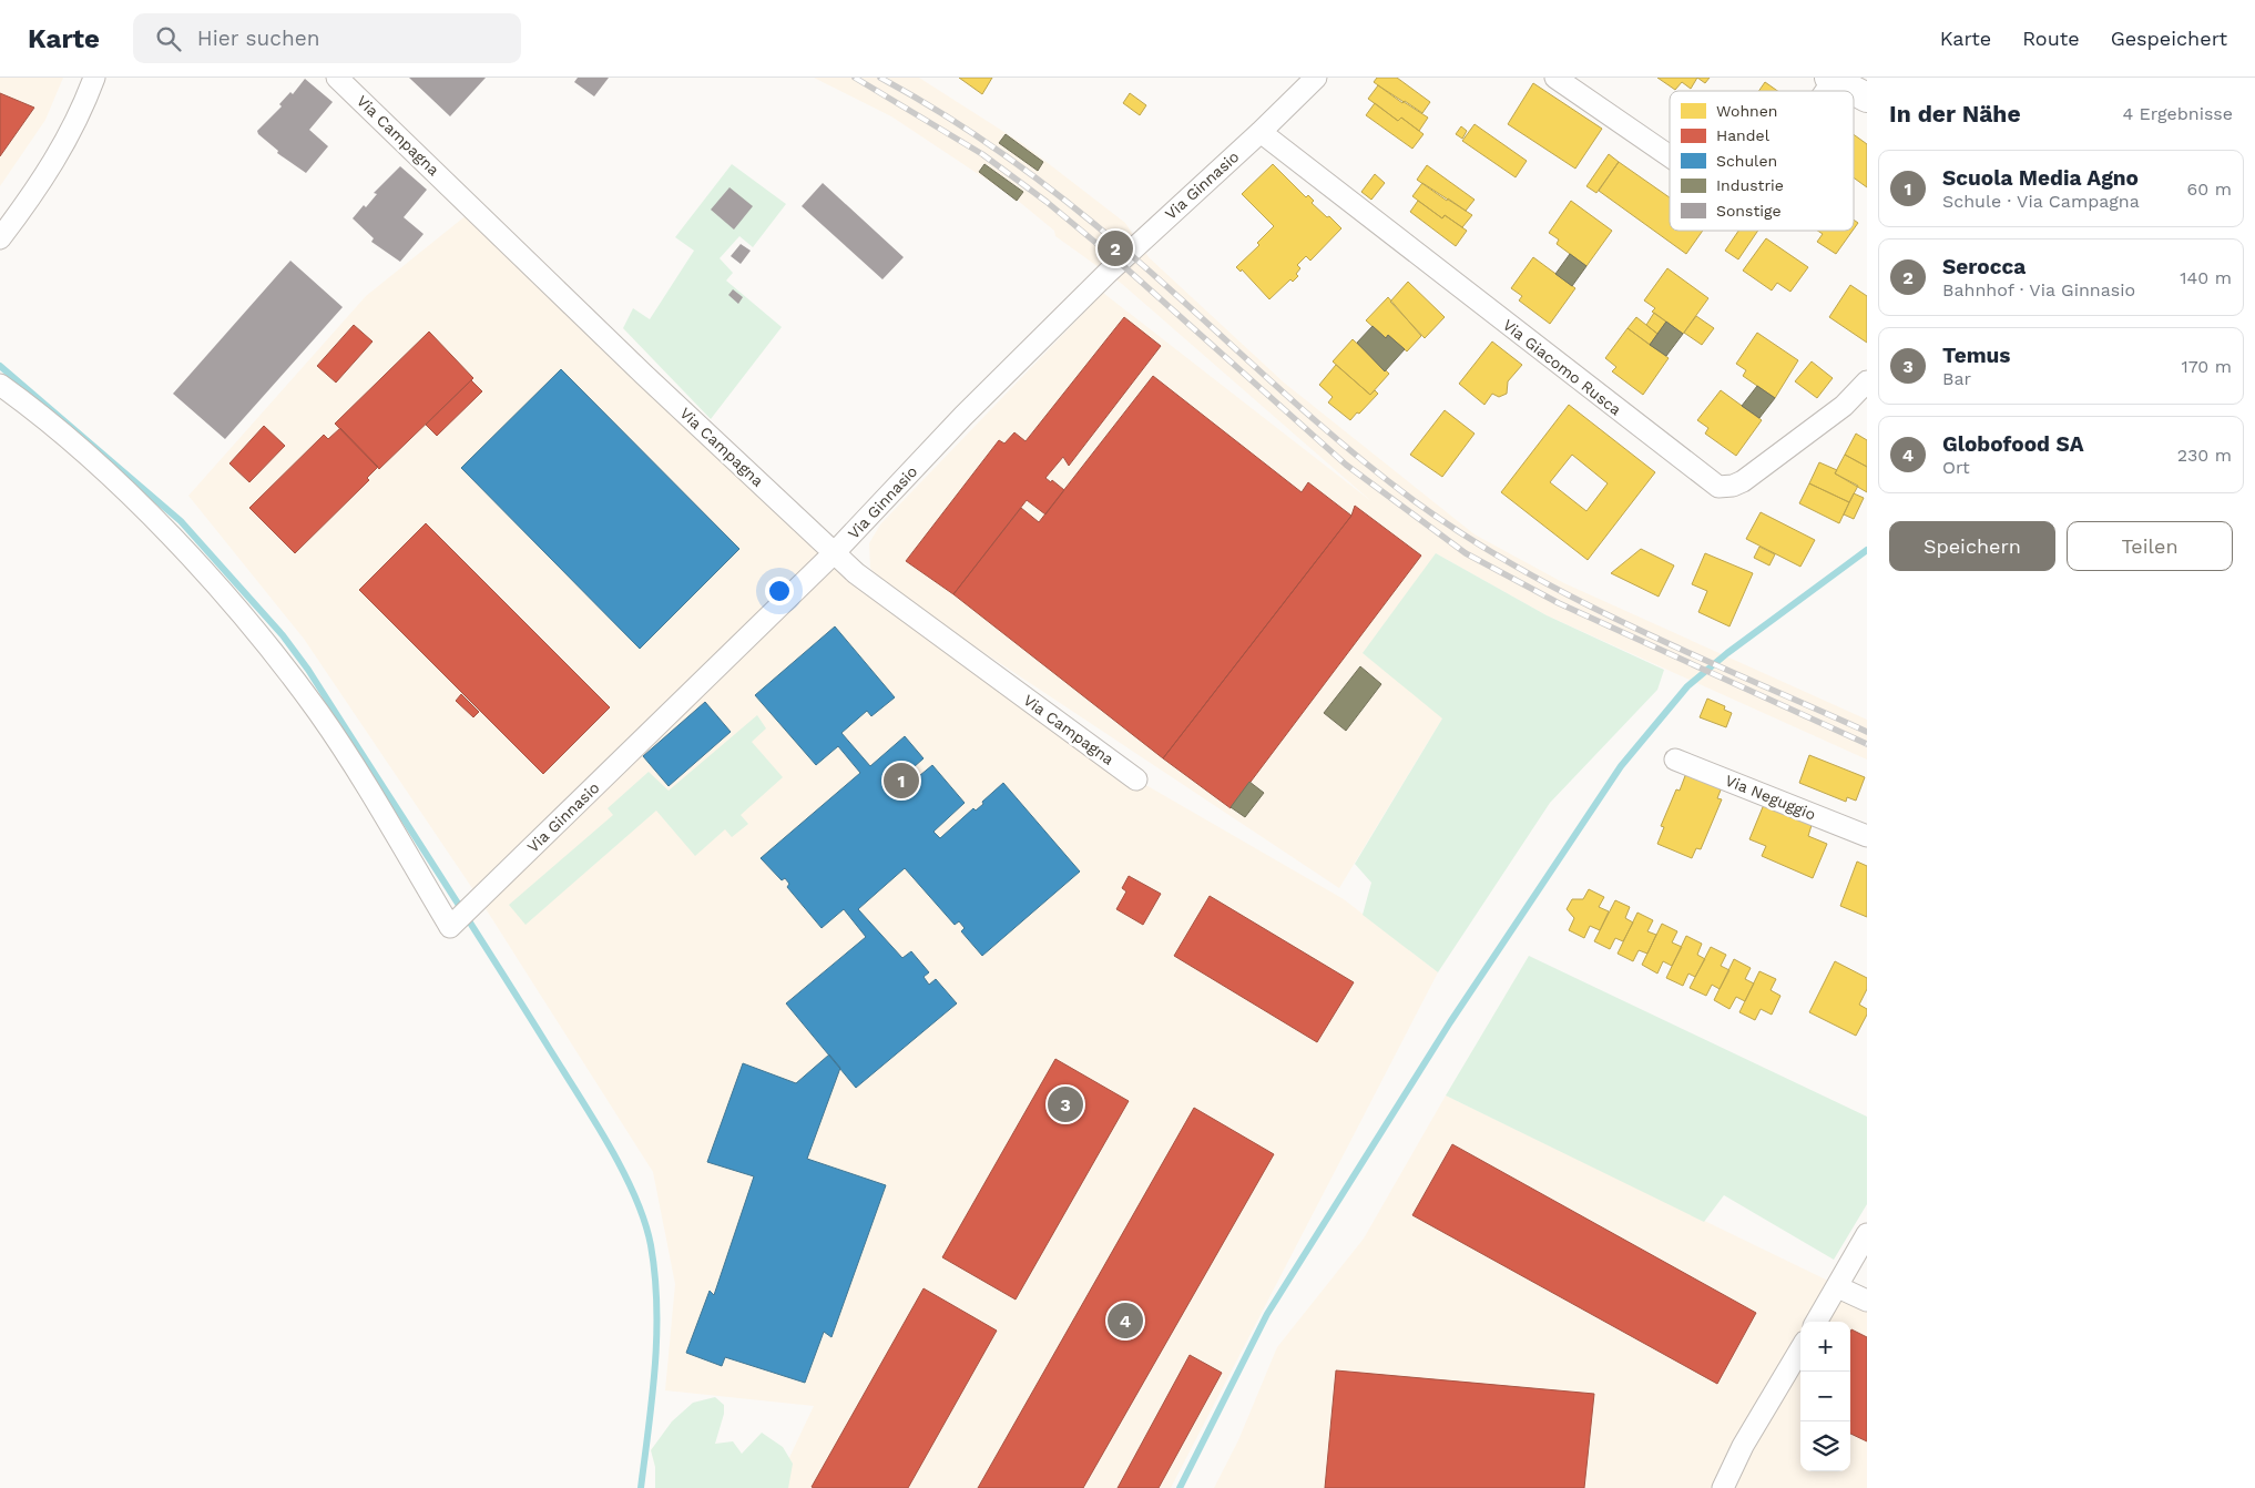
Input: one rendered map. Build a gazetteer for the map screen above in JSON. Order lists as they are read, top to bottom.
{
  "streets": {
    "street": [
      "Via Campagna",
      "Via Ginnasio",
      "Via Giacomo Rusca",
      "Via Neguggio"
    ]
  },
  "crossings": [
    ["Via Campagna", "Via Ginnasio"],
    ["Via Ginnasio", "Via Giacomo Rusca"]
  ],
  "legend": [
    "Wohnen",
    "Handel",
    "Schulen",
    "Industrie",
    "Sonstige"
  ],
  "page": {
    "header": "Karte",
    "search": "Hier suchen",
    "nav": ["Karte", "Route", "Gespeichert"],
    "heading": ["In der Nähe", "4 Ergebnisse"],
    "list": [
      {
        "mark": "1",
        "name": "Scuola Media Agno",
        "note": "Schule · Via Campagna",
        "value": "60 m"
      },
      {
        "mark": "2",
        "name": "Serocca",
        "note": "Bahnhof · Via Ginnasio",
        "value": "140 m"
      },
      {
        "mark": "3",
        "name": "Temus",
        "note": "Bar",
        "value": "170 m"
      },
      {
        "mark": "4",
        "name": "Globofood SA",
        "note": "Ort",
        "value": "230 m"
      }
    ],
    "pins": [
      "2",
      "1",
      "3",
      "4"
    ],
    "buttons": ["Speichern", "Teilen"],
    "map_buttons": ["+", "−"]
  }
}
